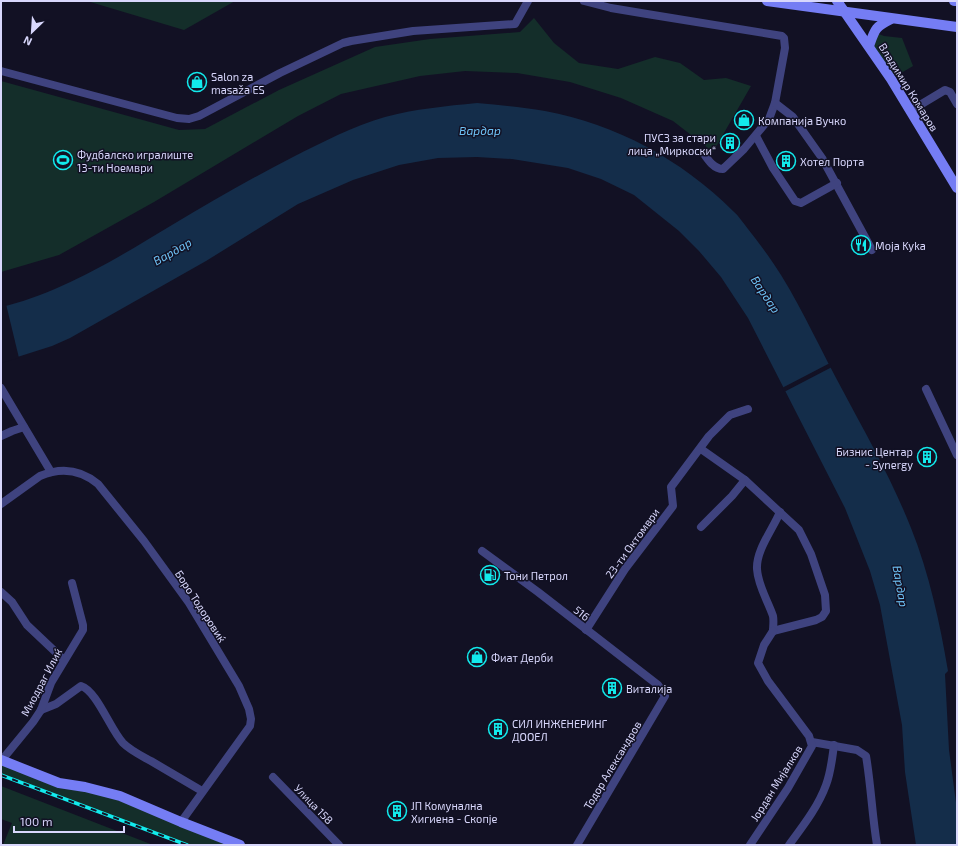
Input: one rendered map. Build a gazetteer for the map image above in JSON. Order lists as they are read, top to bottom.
{
  "streets": {
    "street": [
      "Владимир Комаров",
      "23-ти Октомври",
      "Боро Тодоровиќ",
      "516",
      "Миодраг Илиќ",
      "Тодор Александров",
      "Јордан Мијалков",
      "Улица 158"
    ]
  },
  "crossings": [
    ["23-ти Октомври", "516"],
    ["516", "Тодор Александров"]
  ],
  "water": ["Вардар"],
  "places": {
    "shop": ["Salon za masaža ES", "Компанија Вучко", "Фиат Дерби"],
    "building": [
      "ПУСЗ за стари лица „Миркоски“",
      "Хотел Порта",
      "Бизнис Центар - Synergy",
      "Виталија",
      "СИЛ ИНЖЕНЕРИНГ ДООЕЛ",
      "ЈП Комунална Хигиена - Скопје"
    ],
    "sports": ["Фудбалско игралиште 13-ти Ноември"],
    "restaurant": ["Moja Kyka"],
    "fuel station": ["Тони Петрол"]
  },
  "scale_bar": "100 m",
  "north": "bottom left"
}
